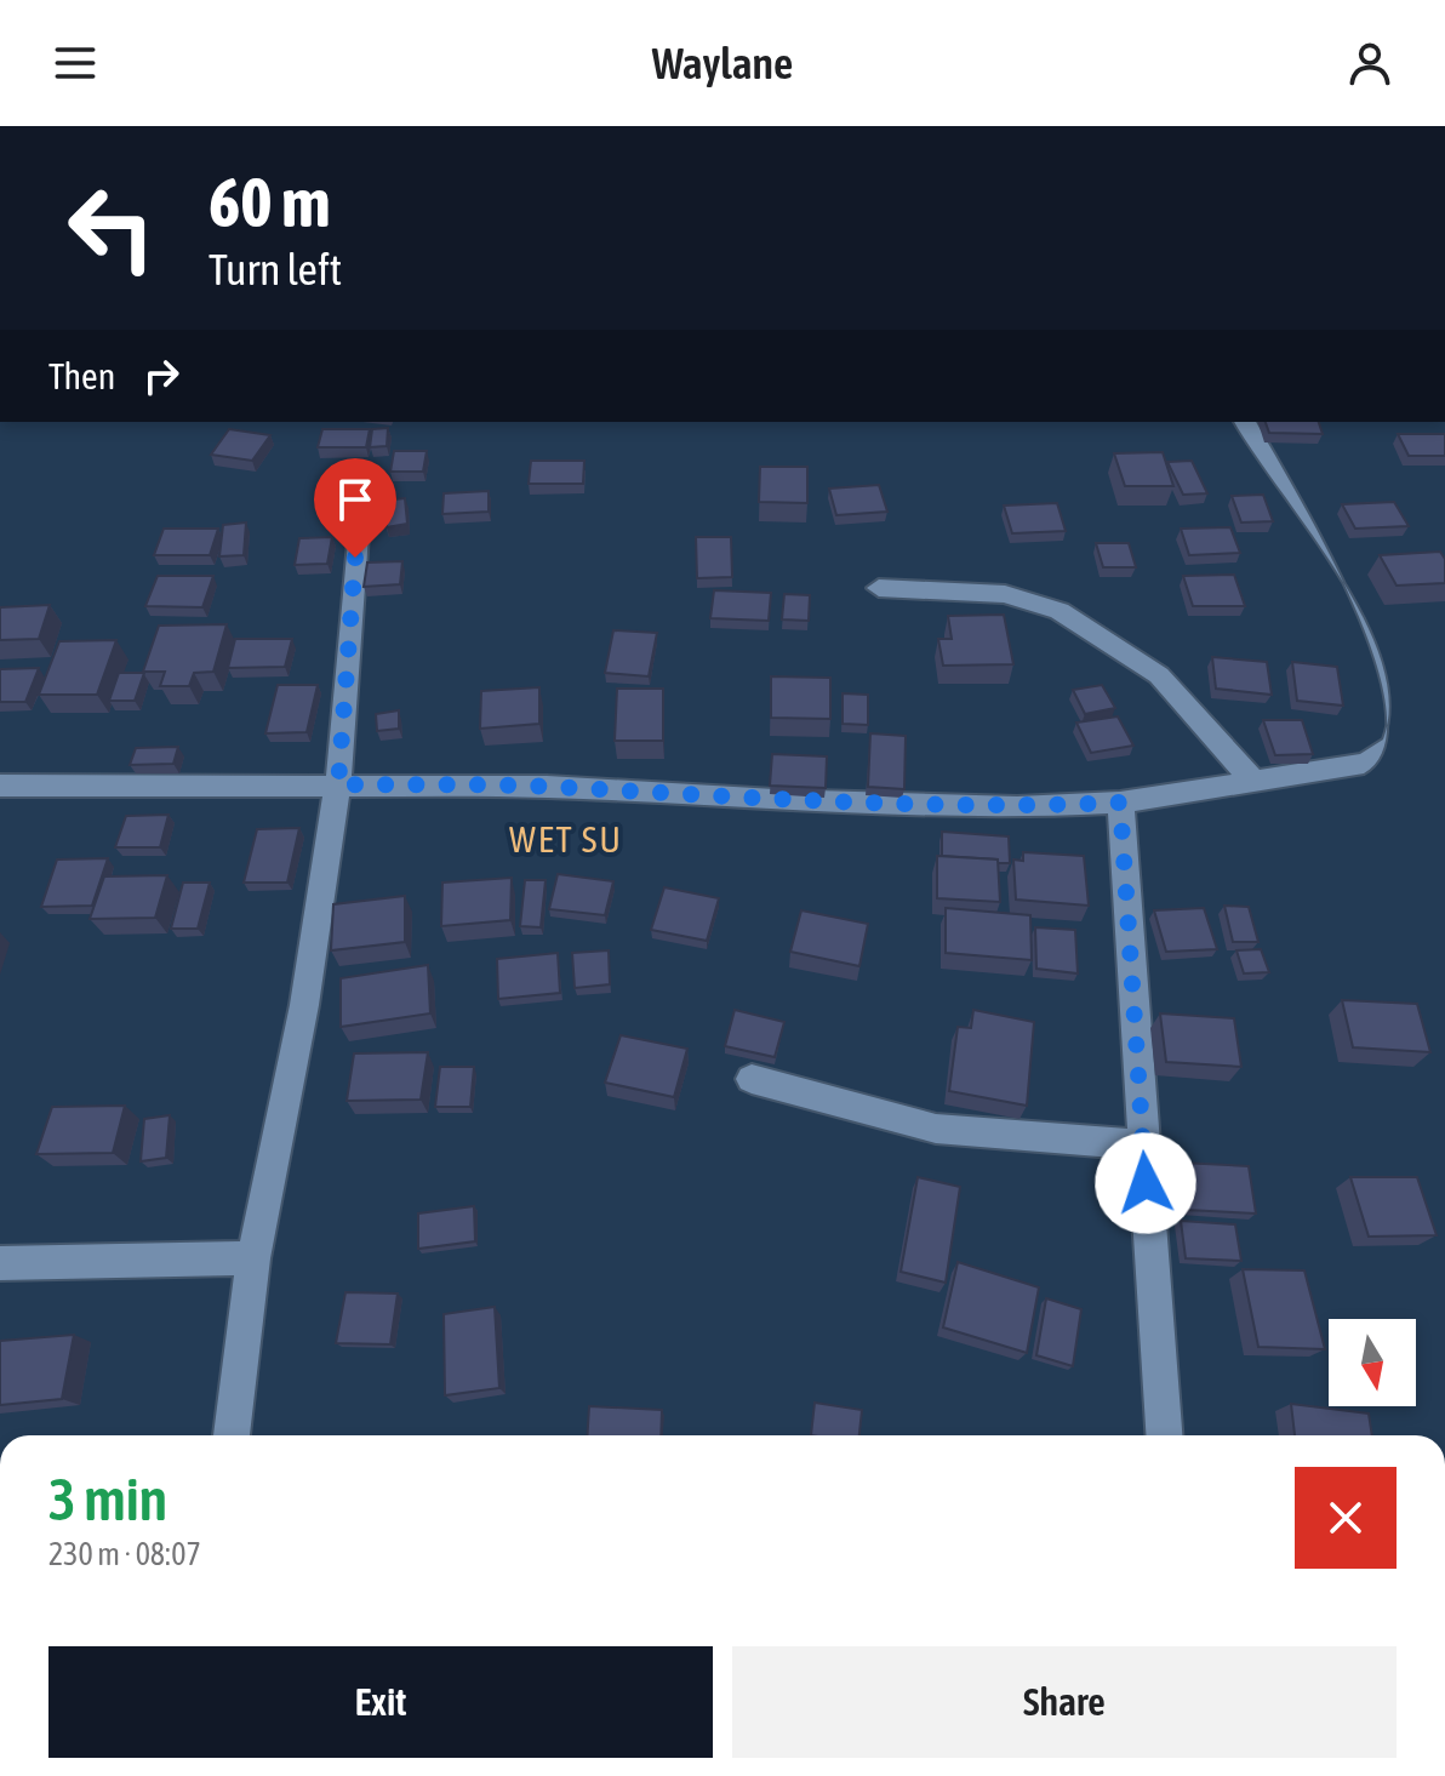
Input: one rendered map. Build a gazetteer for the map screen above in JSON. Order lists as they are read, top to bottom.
{
  "districts": ["WET SU"],
  "north": "bottom",
  "page": {
    "header": "Waylane",
    "turn": ["60 m", "Turn left"],
    "then": "Then",
    "heading": ["3 min", "230 m · 08:07"],
    "buttons": ["Exit", "Share"]
  }
}
